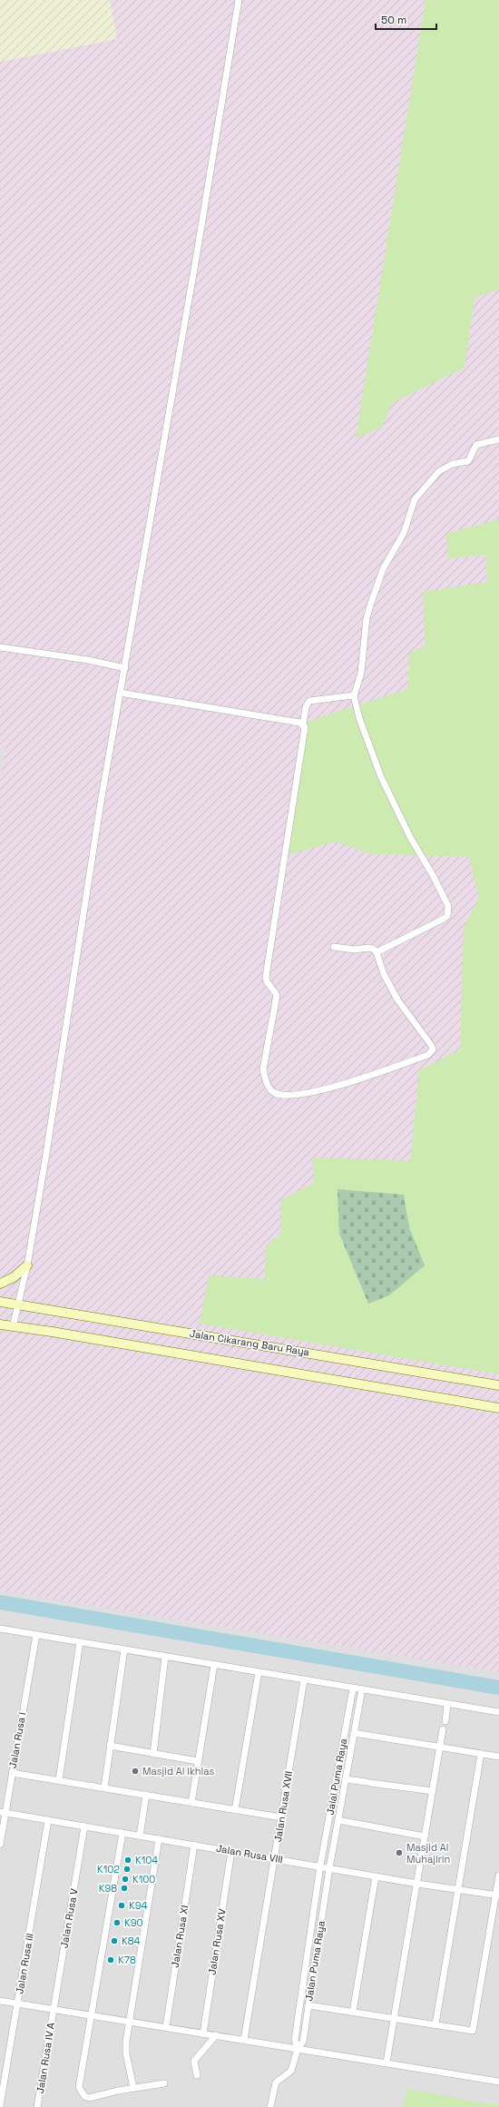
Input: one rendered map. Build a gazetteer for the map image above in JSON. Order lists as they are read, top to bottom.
{
  "streets": {
    "main road": ["Jalan Cikarang Baru Raya"],
    "street": [
      "Jalan Rusa I",
      "Jalal Puma Raya",
      "Jalan Rusa XVII",
      "Jalan Rusa VIII",
      "Jalan Rusa V",
      "Jalan Rusa XI",
      "Jalan Rusa XV",
      "Jalan Puma Raya",
      "Jalan Rusa III",
      "Jalan Rusa IV A"
    ]
  },
  "crossings": [
    ["Jalan Rusa I", "Jalan Rusa VIII"],
    ["Jalal Puma Raya", "Jalan Rusa VIII"],
    ["Jalal Puma Raya", "Jalan Puma Raya"],
    ["Jalan Rusa XVII", "Jalan Rusa VIII"],
    ["Jalan Rusa VIII", "Jalan Rusa V"],
    ["Jalan Rusa VIII", "Jalan Rusa XI"],
    ["Jalan Rusa VIII", "Jalan Rusa XV"],
    ["Jalan Rusa VIII", "Jalan Puma Raya"],
    ["Jalan Rusa VIII", "Jalan Rusa III"],
    ["Jalan Rusa V", "Jalan Rusa IV A"]
  ],
  "places": [
    "Masjid Al Ikhlas",
    "Masjid Al Muhajirin",
    "K104",
    "K102",
    "K100",
    "K98",
    "K94",
    "K90",
    "K84",
    "K78"
  ],
  "scale_bar": "50 m"
}
